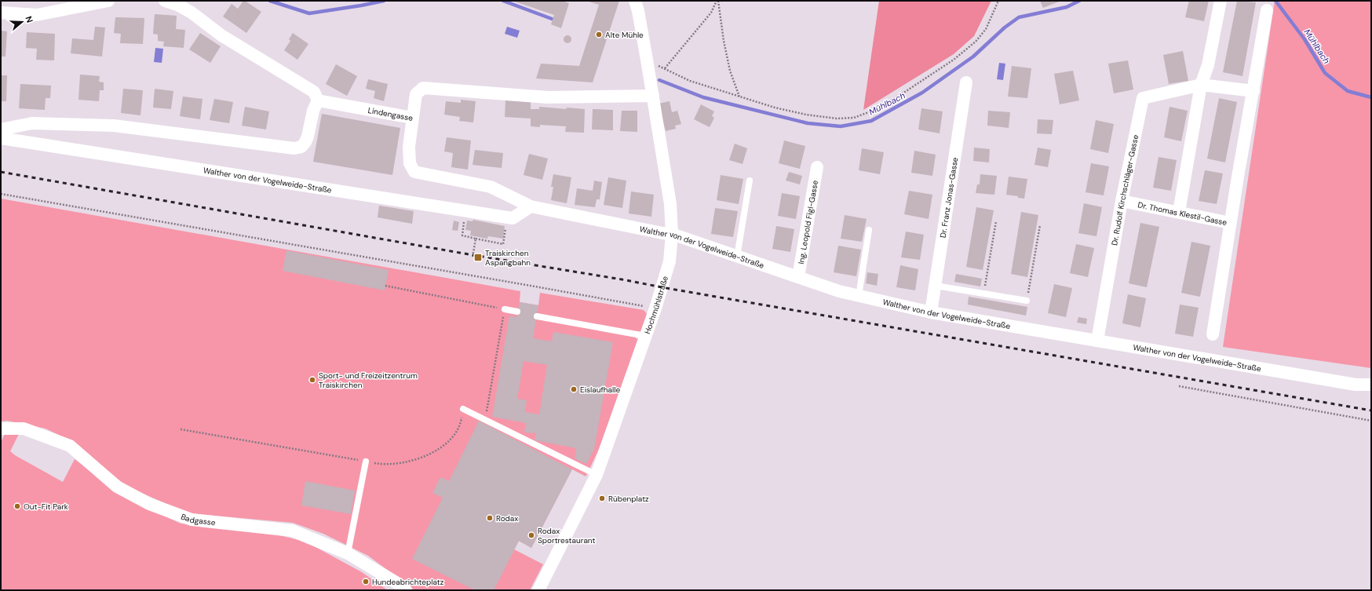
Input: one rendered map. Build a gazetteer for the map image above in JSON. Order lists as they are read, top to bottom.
{
  "streets": {
    "street": [
      "Lindengasse",
      "Walther von der Vogelweide-Straße",
      "Dr. Rudolf Kirchschläger-Gasse",
      "Dr. Franz Jonas-Gasse",
      "Dr. Thomas Klestil-Gasse",
      "Ing. Leopold Figl-Gasse",
      "Hochmühlstraße",
      "Badgasse"
    ]
  },
  "crossings": [
    ["Lindengasse", "Walther von der Vogelweide-Straße"],
    ["Lindengasse", "Hochmühlstraße"],
    ["Walther von der Vogelweide-Straße", "Dr. Rudolf Kirchschläger-Gasse"],
    ["Walther von der Vogelweide-Straße", "Dr. Franz Jonas-Gasse"],
    ["Walther von der Vogelweide-Straße", "Ing. Leopold Figl-Gasse"],
    ["Walther von der Vogelweide-Straße", "Hochmühlstraße"],
    ["Dr. Rudolf Kirchschläger-Gasse", "Dr. Thomas Klestil-Gasse"]
  ],
  "water": ["Mühlbach"],
  "places": {
    "other": [
      "Alte Mühle",
      "Sport- und Freizeitzentrum Traiskirchen",
      "Eislaufhalle",
      "Rübenplatz",
      "Out-Fit Park",
      "Rodax",
      "Rodax Sportrestaurant",
      "Hundeabrichteplatz"
    ],
    "transit": ["Traiskirchen Aspangbahn"]
  },
  "north": "right"
}
